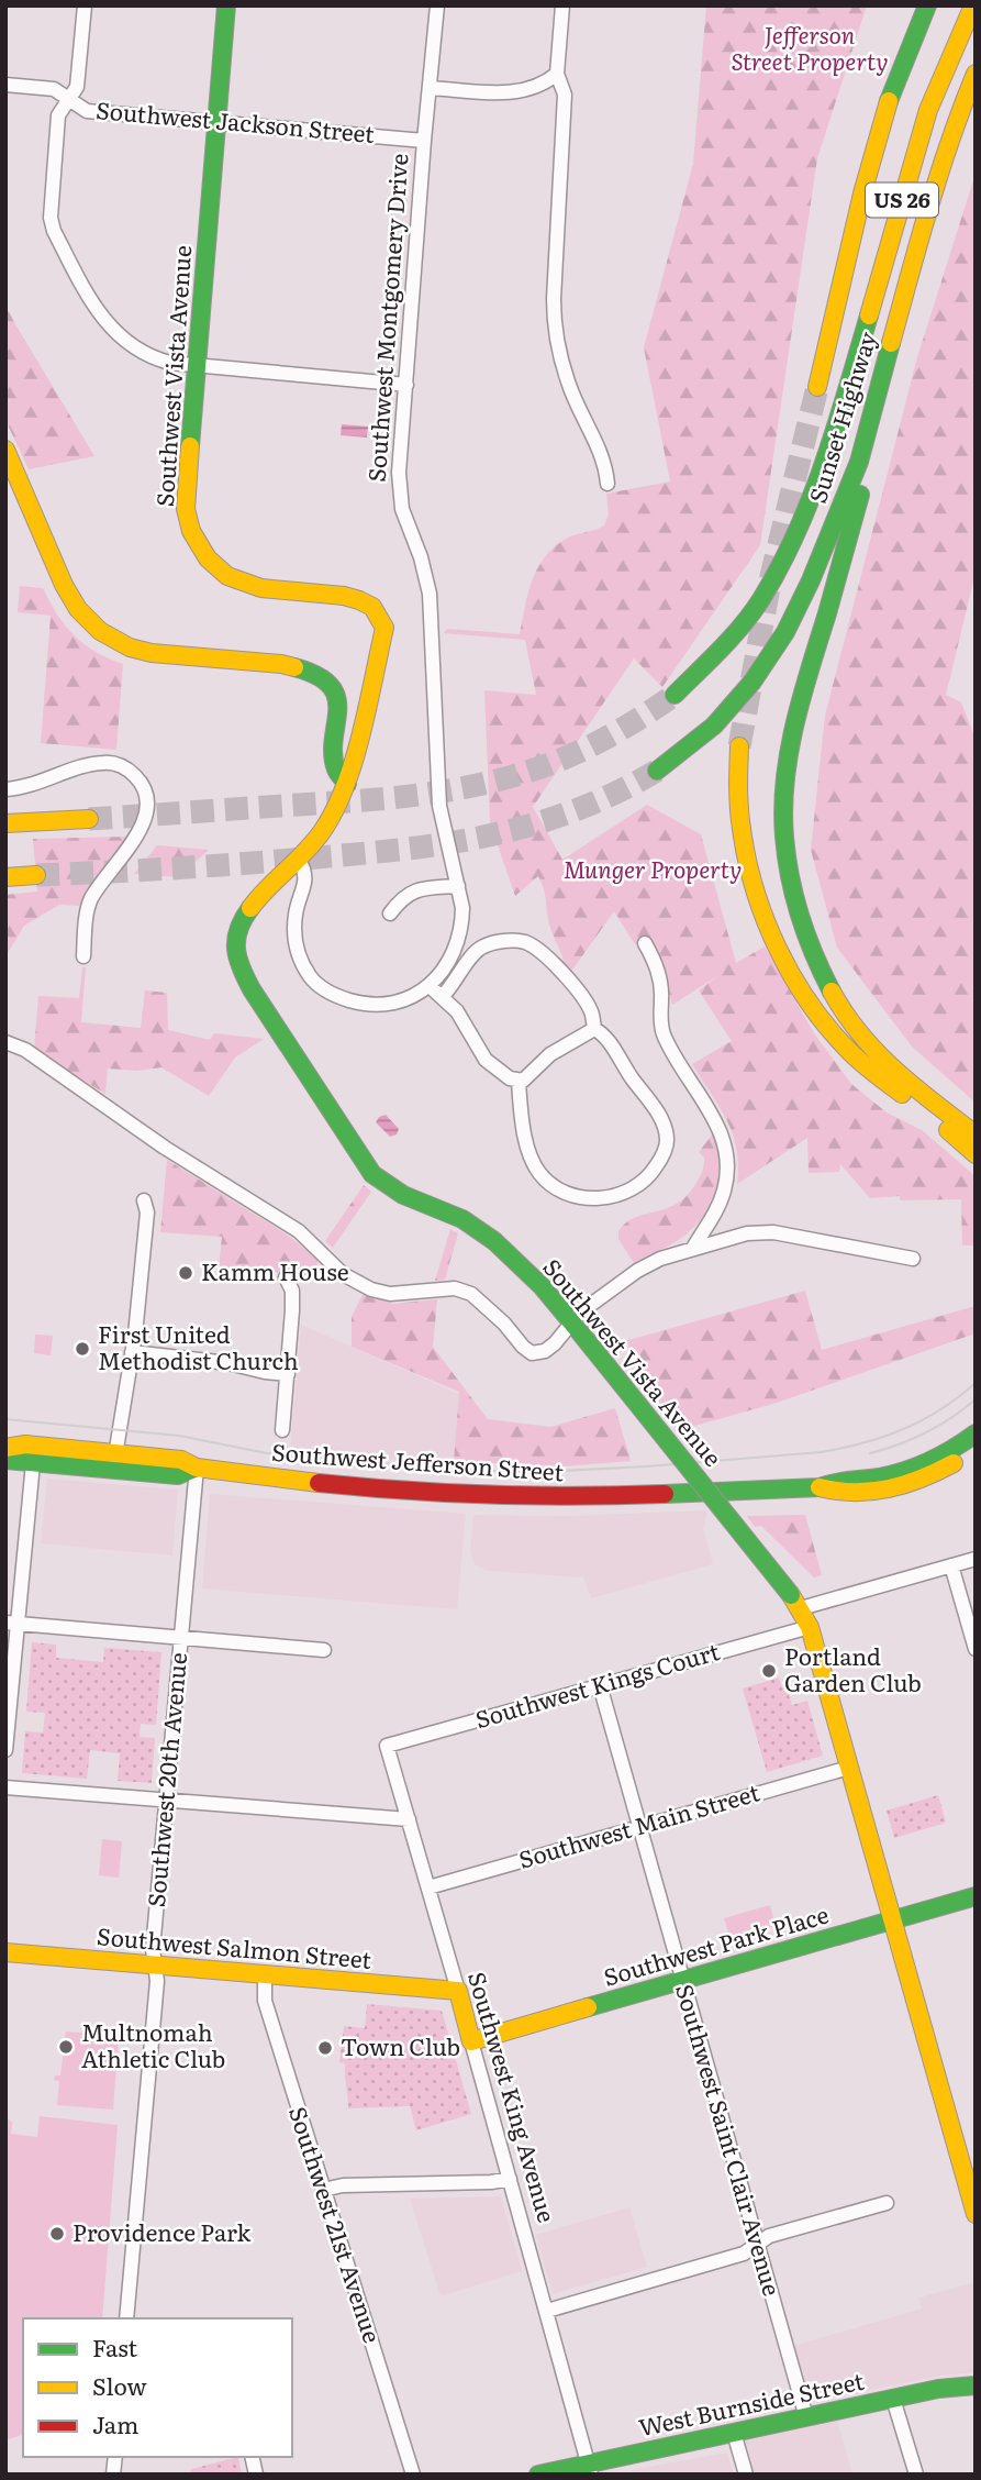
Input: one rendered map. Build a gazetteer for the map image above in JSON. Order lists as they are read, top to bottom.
{
  "streets": {
    "main road": [
      "US 26",
      "Southwest Vista Avenue",
      "Sunset Highway",
      "Southwest Jefferson Street",
      "Southwest Park Place",
      "Southwest Salmon Street",
      "Southwest King Avenue",
      "West Burnside Street"
    ],
    "street": [
      "Southwest Jackson Street",
      "Southwest Montgomery Drive",
      "Southwest Kings Court",
      "Southwest 20th Avenue",
      "Southwest Main Street",
      "Southwest Saint Clair Avenue",
      "Southwest 21st Avenue"
    ]
  },
  "crossings": [
    ["Southwest Jackson Street", "Southwest Montgomery Drive"],
    ["Southwest Jackson Street", "Southwest Vista Avenue"],
    ["Southwest Vista Avenue", "Southwest Kings Court"],
    ["Southwest Vista Avenue", "Southwest Main Street"],
    ["Southwest Vista Avenue", "Southwest Park Place"],
    ["Southwest Jefferson Street", "Southwest 20th Avenue"],
    ["Southwest Kings Court", "Southwest King Avenue"],
    ["Southwest Kings Court", "Southwest Saint Clair Avenue"],
    ["Southwest 20th Avenue", "Southwest Salmon Street"],
    ["Southwest Main Street", "Southwest King Avenue"],
    ["Southwest Main Street", "Southwest Saint Clair Avenue"],
    ["Southwest Park Place", "Southwest King Avenue"],
    ["Southwest Park Place", "Southwest Saint Clair Avenue"],
    ["Southwest Salmon Street", "Southwest King Avenue"],
    ["Southwest Salmon Street", "Southwest 21st Avenue"],
    ["Southwest King Avenue", "West Burnside Street"],
    ["Southwest Saint Clair Avenue", "West Burnside Street"]
  ],
  "parks": ["Jefferson Street Property", "Munger Property"],
  "places": [
    "Kamm House",
    "First United Methodist Church",
    "Portland Garden Club",
    "Multnomah Athletic Club",
    "Town Club",
    "Providence Park"
  ],
  "legend": ["Fast", "Slow", "Jam"]
}
